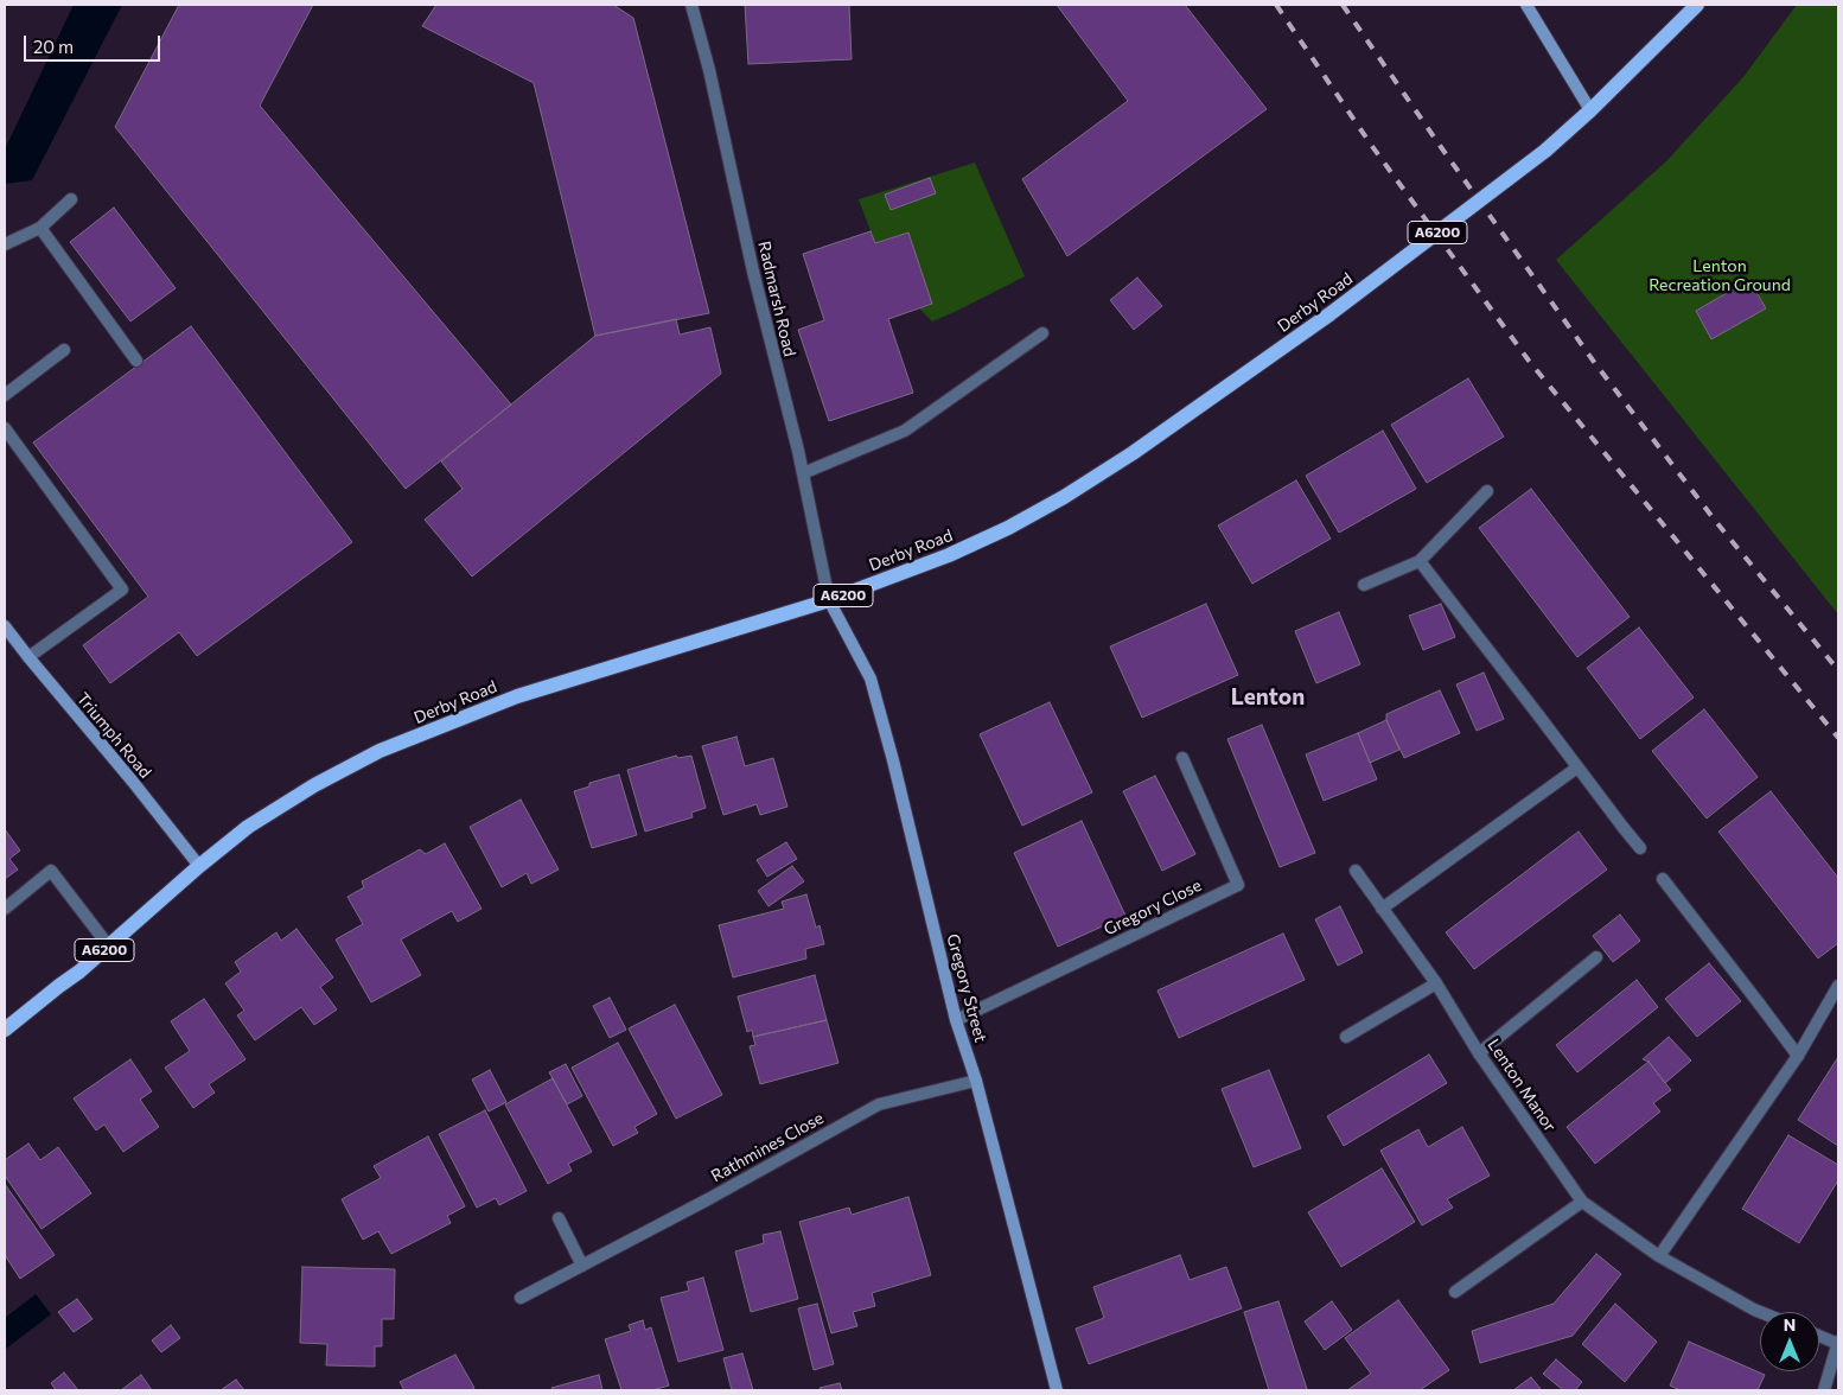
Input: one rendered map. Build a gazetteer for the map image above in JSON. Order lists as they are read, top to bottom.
{
  "streets": {
    "main road": ["A6200", "Derby Road"],
    "street": [
      "Radmarsh Road",
      "Triumph Road",
      "Gregory Close",
      "Gregory Street",
      "Lenton Manor",
      "Rathmines Close"
    ]
  },
  "crossings": [
    ["Radmarsh Road", "Derby Road"],
    ["Radmarsh Road", "Gregory Street"],
    ["Derby Road", "Triumph Road"],
    ["Derby Road", "Gregory Street"],
    ["Gregory Close", "Gregory Street"],
    ["Gregory Street", "Rathmines Close"]
  ],
  "districts": ["Lenton"],
  "parks": ["Lenton Recreation Ground"],
  "scale_bar": "20 m",
  "north": "top"
}
